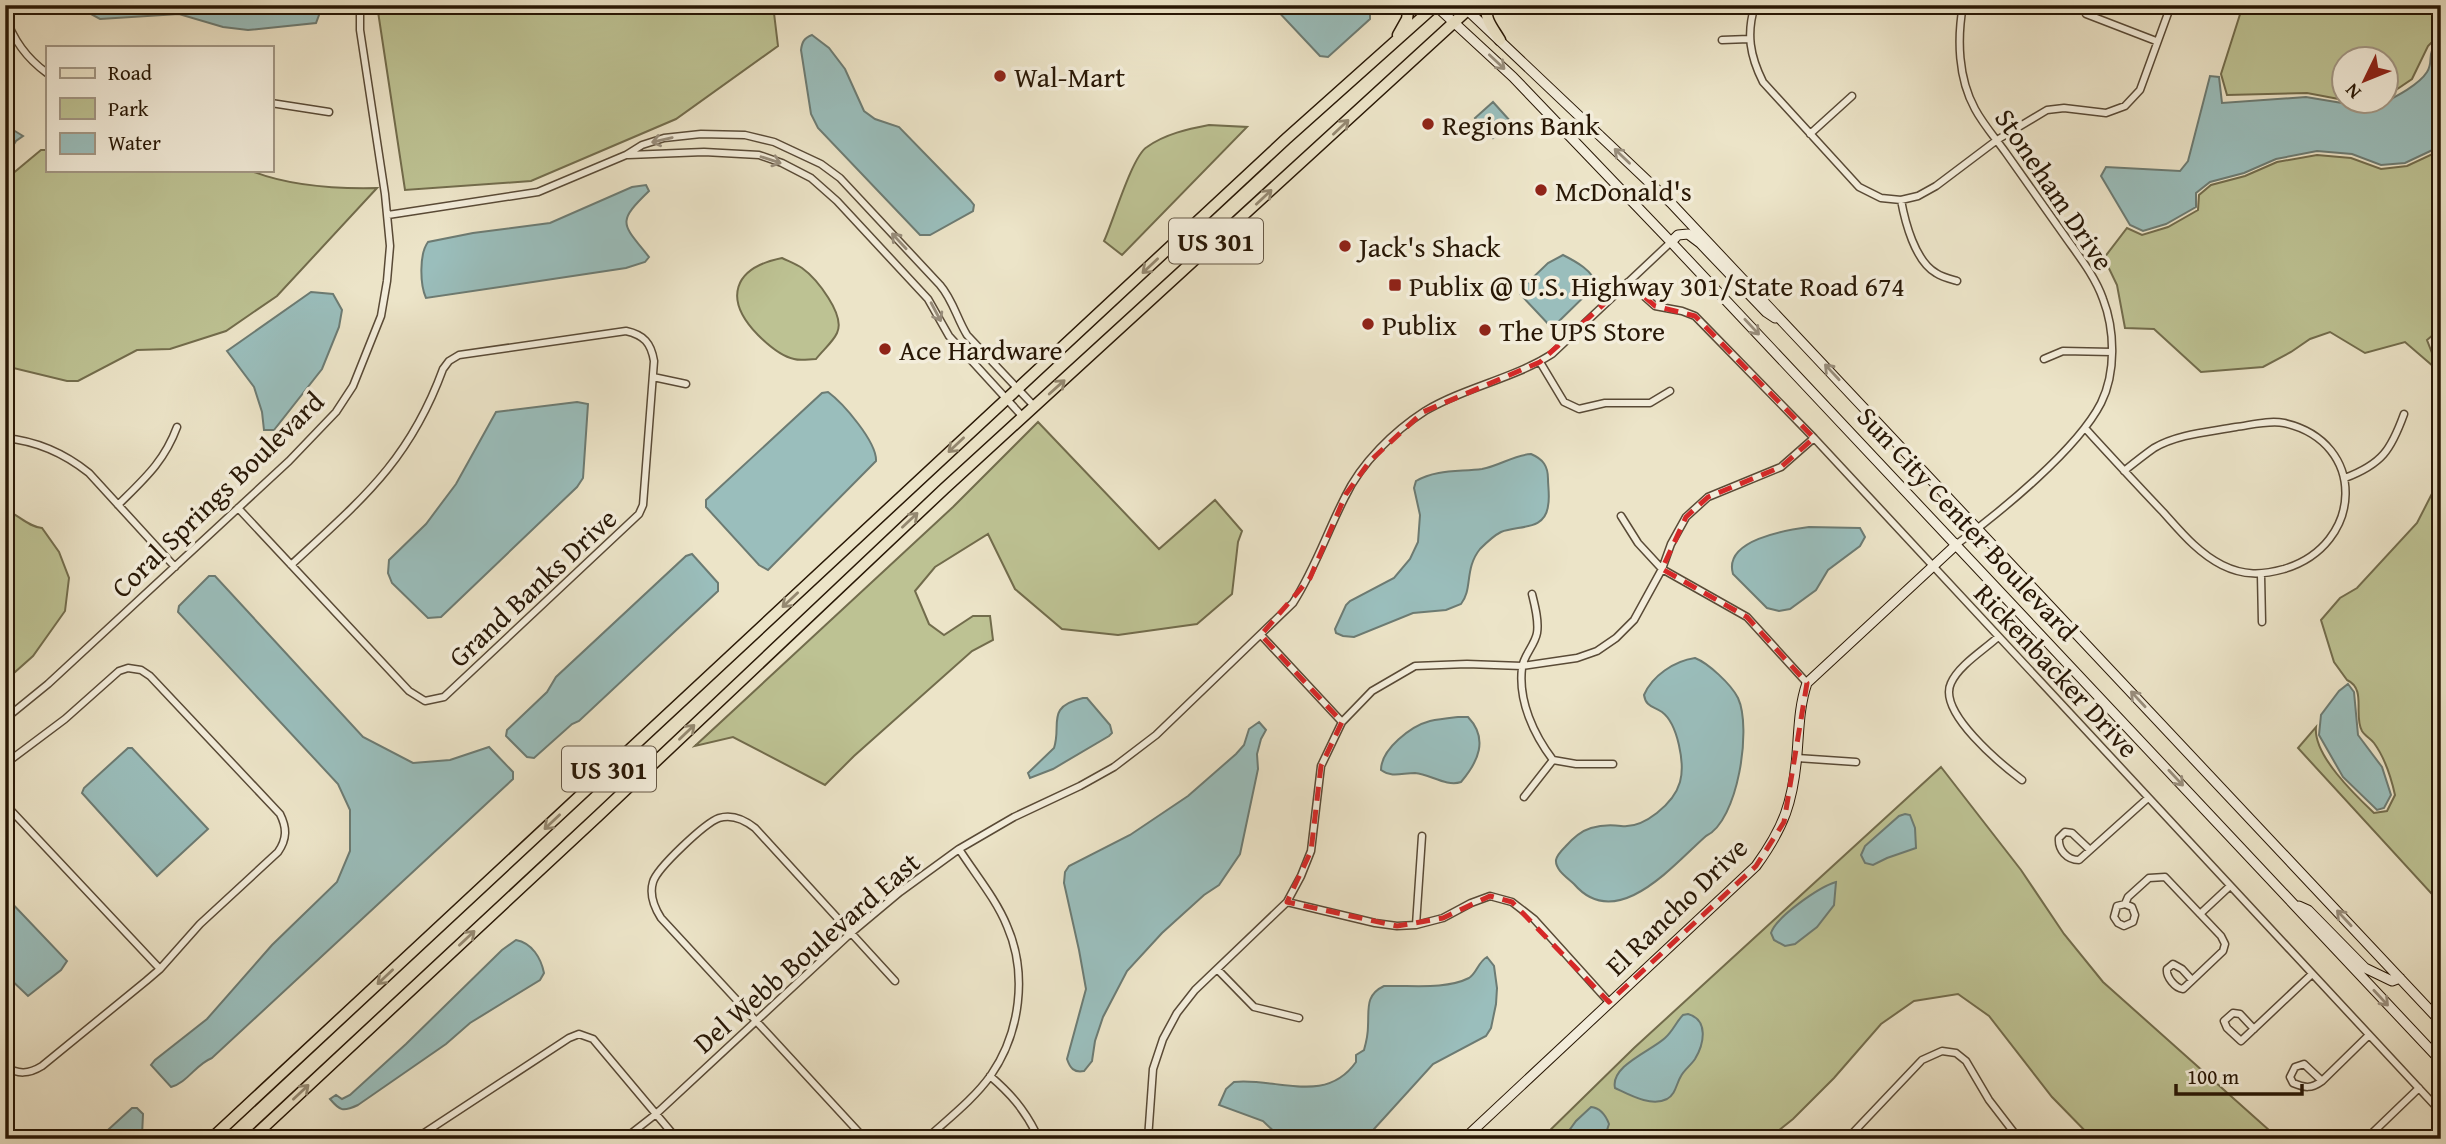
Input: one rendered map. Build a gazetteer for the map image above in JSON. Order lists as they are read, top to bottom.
{
  "streets": {
    "main road": ["US 301", "Sun City Center Boulevard", "El Rancho Drive"],
    "street": [
      "Stoneham Drive",
      "Coral Springs Boulevard",
      "Grand Banks Drive",
      "Rickenbacker Drive",
      "Del Webb Boulevard East"
    ]
  },
  "crossings": [
    ["Stoneham Drive", "Sun City Center Boulevard"],
    ["US 301", "Sun City Center Boulevard"],
    ["Coral Springs Boulevard", "Grand Banks Drive"],
    ["Sun City Center Boulevard", "Del Webb Boulevard East"],
    ["Rickenbacker Drive", "Del Webb Boulevard East"]
  ],
  "places": {
    "other": [
      "Wal-Mart",
      "Regions Bank",
      "McDonald's",
      "Jack's Shack",
      "Publix",
      "The UPS Store",
      "Ace Hardware"
    ],
    "transit": ["Publix @ U.S. Highway 301/State Road 674"]
  },
  "legend": ["Road", "Park", "Water"],
  "scale_bar": "100 m",
  "north": "bottom left"
}
